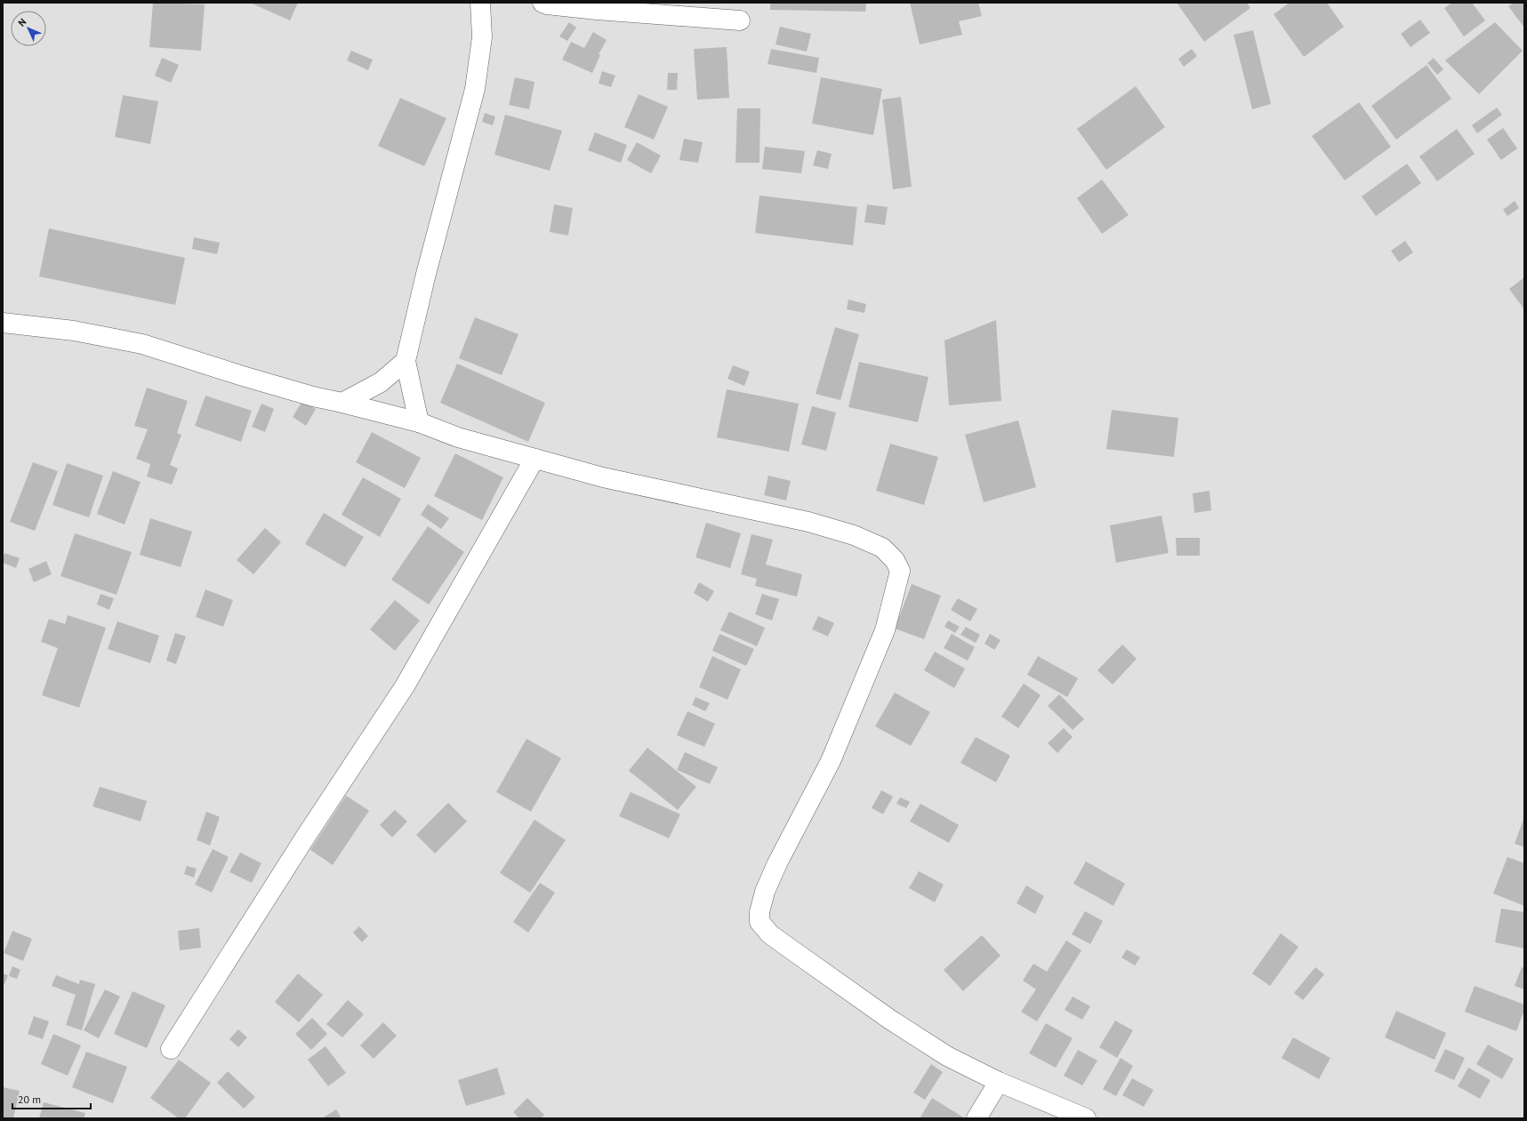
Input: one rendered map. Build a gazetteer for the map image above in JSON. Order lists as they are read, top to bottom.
{
  "scale_bar": "20 m",
  "north": "top left"
}
